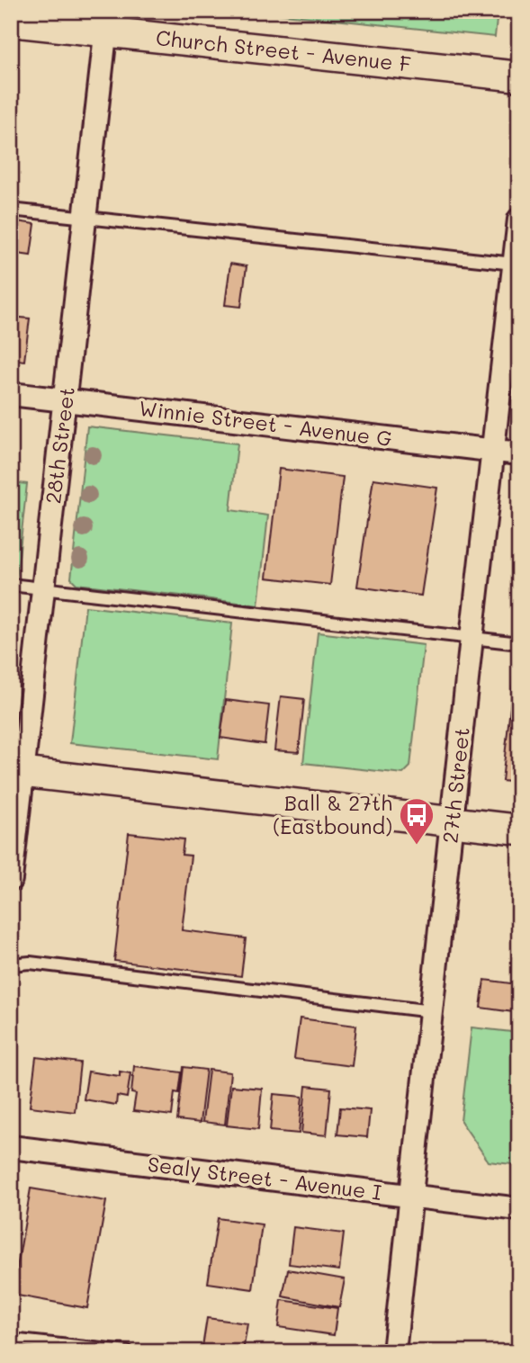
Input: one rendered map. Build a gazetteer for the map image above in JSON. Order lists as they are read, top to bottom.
{
  "streets": {
    "street": [
      "Church Street - Avenue F",
      "Winnie Street - Avenue G",
      "28th Street",
      "27th Street",
      "Sealy Street - Avenue I"
    ]
  },
  "crossings": [
    ["Church Street - Avenue F", "28th Street"],
    ["Winnie Street - Avenue G", "28th Street"],
    ["Winnie Street - Avenue G", "27th Street"],
    ["27th Street", "Sealy Street - Avenue I"]
  ],
  "places": {
    "bus stop": ["Ball & 27th (Eastbound)"]
  }
}
